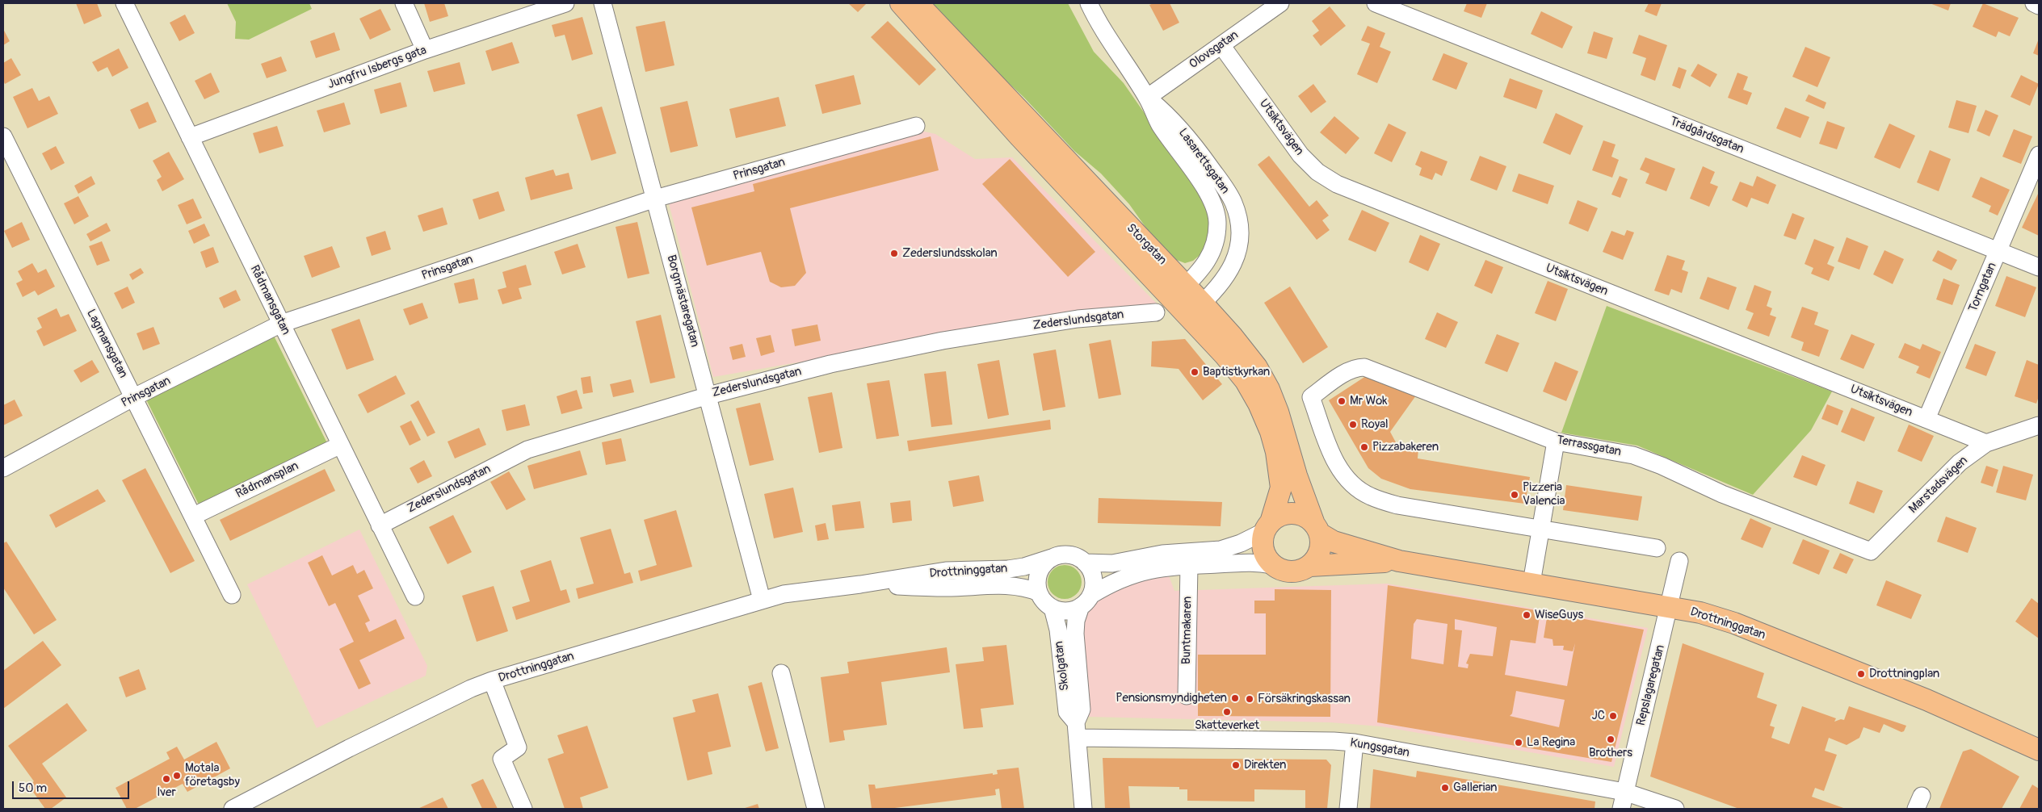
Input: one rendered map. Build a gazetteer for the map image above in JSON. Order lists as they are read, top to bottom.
{
  "streets": {
    "main road": ["Storgatan", "Drottninggatan"],
    "street": [
      "Olovsgatan",
      "Jungfru Isbergs gata",
      "Utsiktsvägen",
      "Trädgårdsgatan",
      "Lasarettsgatan",
      "Prinsgatan",
      "Torngatan",
      "Rådmansgatan",
      "Borgmästaregatan",
      "Zederslundsgatan",
      "Lagmansgatan",
      "Terrassgatan",
      "Rådmansplan",
      "Marstadsvägen",
      "Buntmakaren",
      "Skolgatan",
      "Repslagaregatan",
      "Kungsgatan"
    ]
  },
  "crossings": [
    ["Olovsgatan", "Utsiktsvägen"],
    ["Olovsgatan", "Lasarettsgatan"],
    ["Jungfru Isbergs gata", "Rådmansgatan"],
    ["Utsiktsvägen", "Torngatan"],
    ["Utsiktsvägen", "Marstadsvägen"],
    ["Trädgårdsgatan", "Torngatan"],
    ["Lasarettsgatan", "Storgatan"],
    ["Prinsgatan", "Rådmansgatan"],
    ["Prinsgatan", "Borgmästaregatan"],
    ["Prinsgatan", "Lagmansgatan"],
    ["Storgatan", "Drottninggatan"],
    ["Rådmansgatan", "Zederslundsgatan"],
    ["Rådmansgatan", "Rådmansplan"],
    ["Borgmästaregatan", "Zederslundsgatan"],
    ["Borgmästaregatan", "Drottninggatan"],
    ["Lagmansgatan", "Rådmansplan"],
    ["Terrassgatan", "Marstadsvägen"],
    ["Drottninggatan", "Skolgatan"],
    ["Drottninggatan", "Repslagaregatan"],
    ["Skolgatan", "Kungsgatan"],
    ["Repslagaregatan", "Kungsgatan"]
  ],
  "places": [
    "Zederslundsskolan",
    "Baptistkyrkan",
    "Mr Wok",
    "Royal",
    "Pizzabakeren",
    "Pizzeria Valencia",
    "WiseGuys",
    "Drottningplan",
    "Pensionsmyndigheten",
    "Försäkringskassan",
    "Skatteverket",
    "JC",
    "Brothers",
    "La Regina",
    "Direkten",
    "Motala företagsby",
    "Iver",
    "Gallerian"
  ],
  "scale_bar": "50 m"
}
